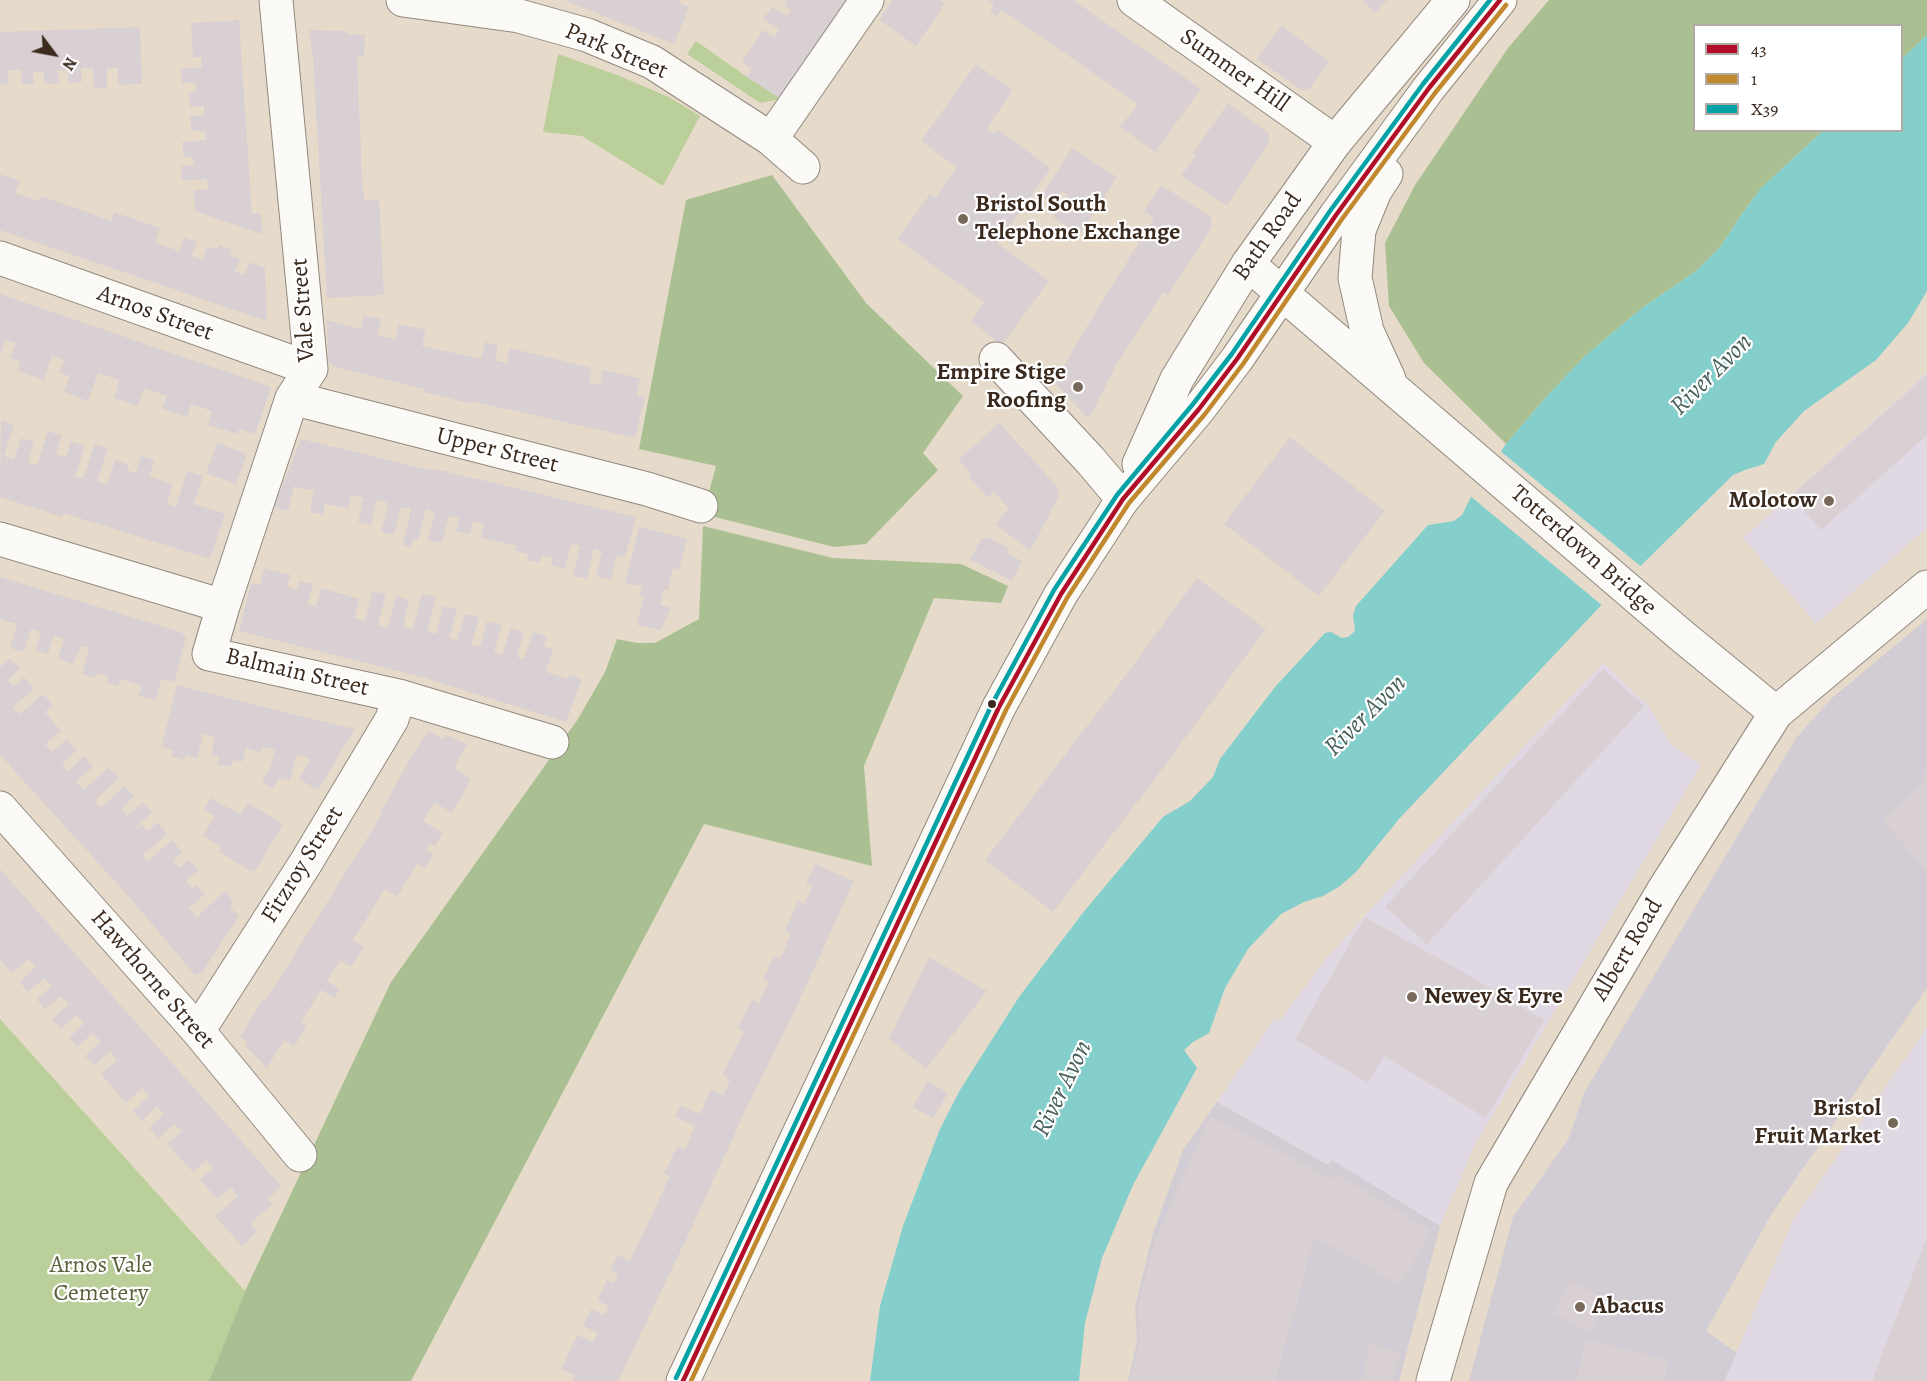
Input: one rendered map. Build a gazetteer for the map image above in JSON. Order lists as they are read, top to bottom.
{
  "streets": {
    "main road": [
      "Park Street",
      "Summer Hill",
      "Bath Road",
      "Vale Street",
      "Arnos Street",
      "Upper Street",
      "Totterdown Bridge",
      "Balmain Street",
      "Fitzroy Street",
      "Albert Road",
      "Hawthorne Street"
    ]
  },
  "crossings": [
    ["Summer Hill", "Bath Road"],
    ["Bath Road", "Totterdown Bridge"],
    ["Vale Street", "Arnos Street"],
    ["Vale Street", "Upper Street"],
    ["Vale Street", "Balmain Street"],
    ["Totterdown Bridge", "Albert Road"],
    ["Balmain Street", "Fitzroy Street"],
    ["Fitzroy Street", "Hawthorne Street"]
  ],
  "water": ["River Avon"],
  "parks": ["Arnos Vale Cemetery"],
  "places": [
    "Bristol South Telephone Exchange",
    "Empire Stige Roofing",
    "Molotow",
    "Newey & Eyre",
    "Bristol Fruit Market",
    "Abacus"
  ],
  "lines": ["transit line 43", "transit line X39", "transit line 1"],
  "legend": ["43", "1", "X39"],
  "north": "bottom right"
}
